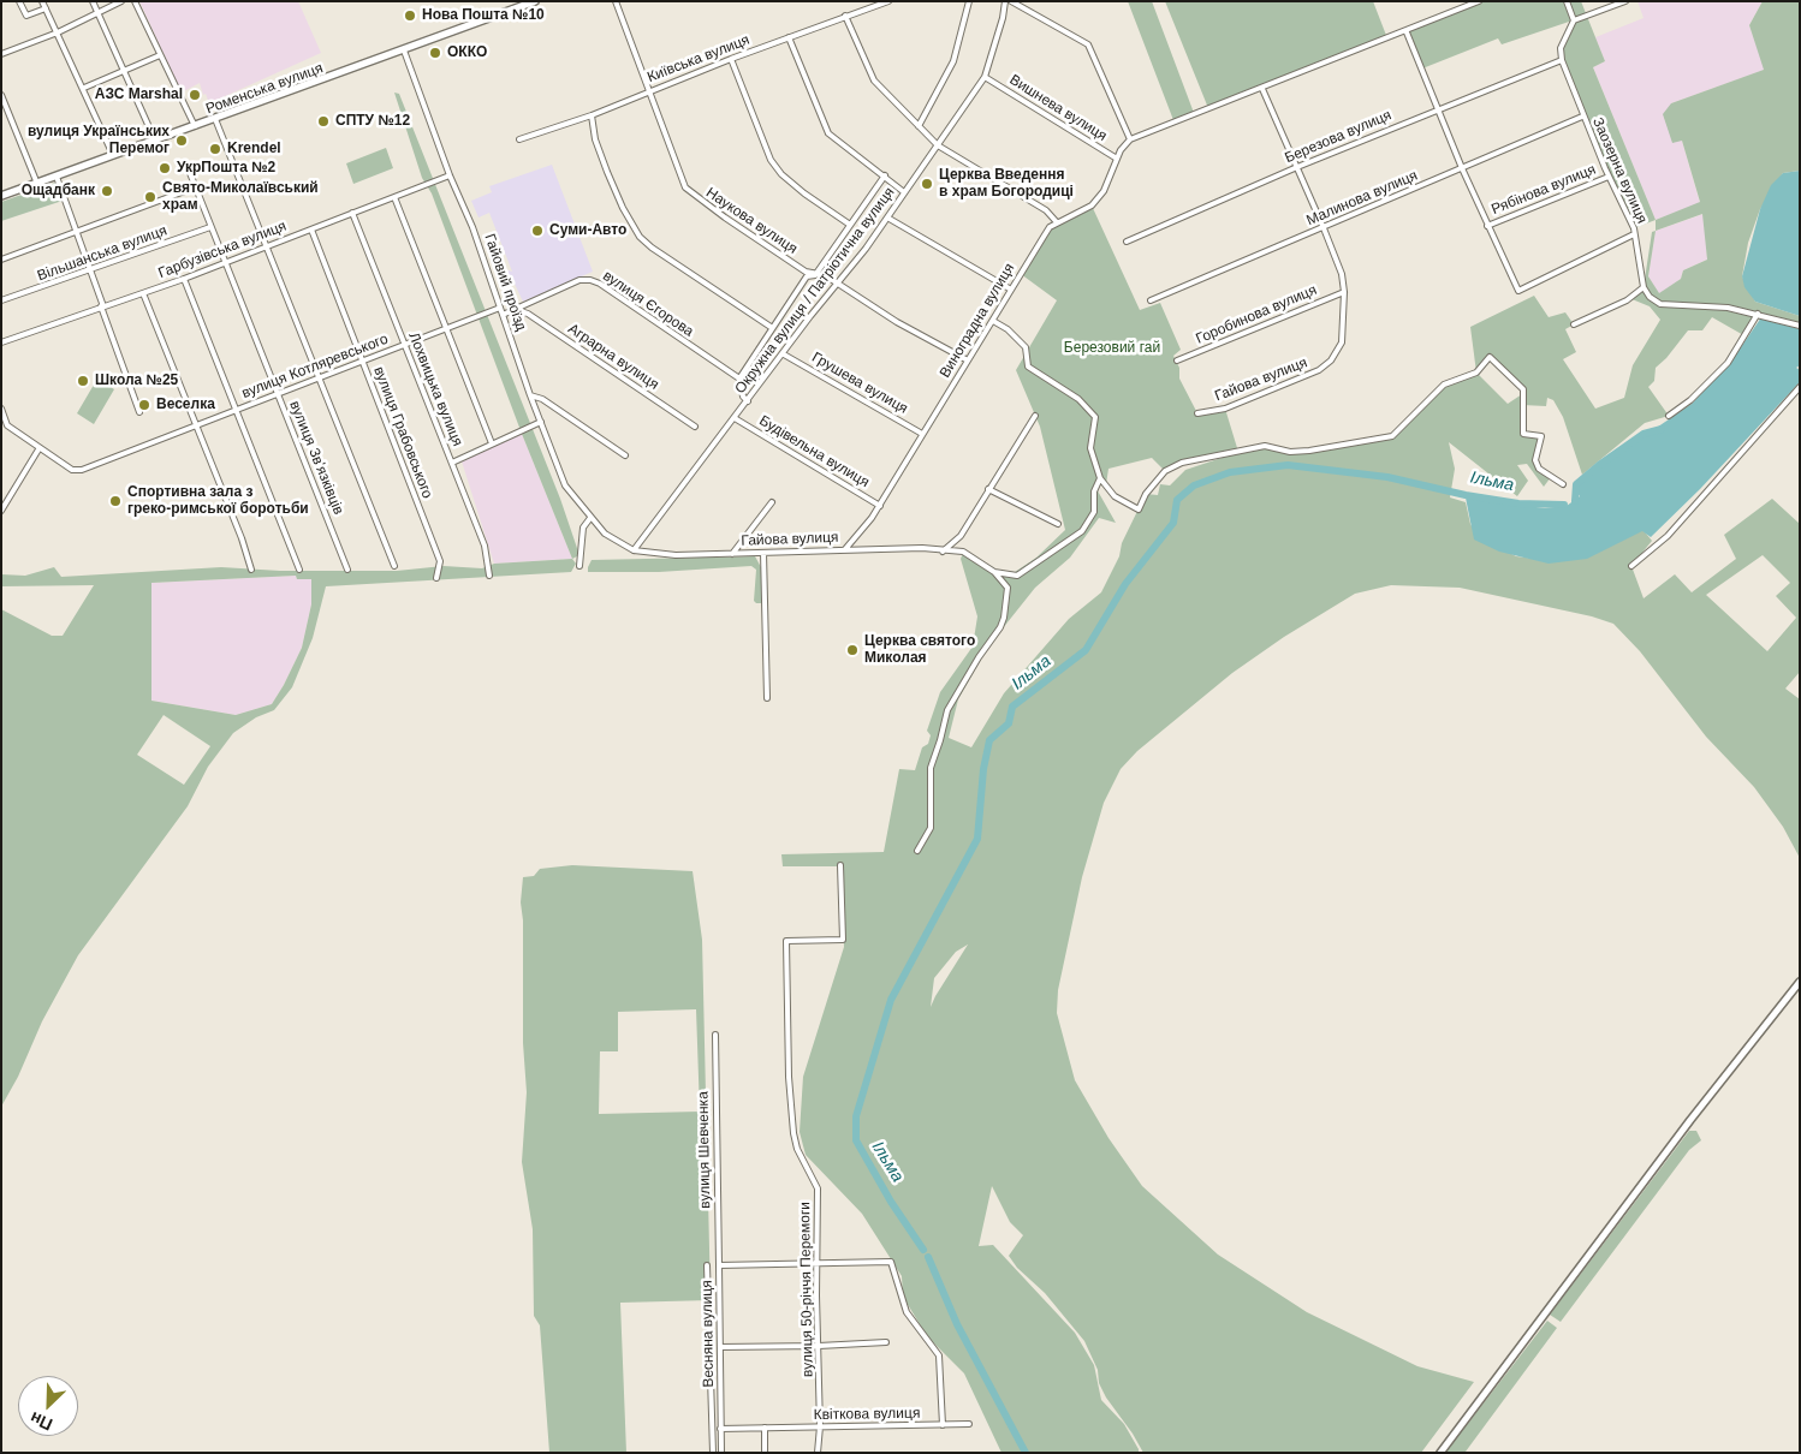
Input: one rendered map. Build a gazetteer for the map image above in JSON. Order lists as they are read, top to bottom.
{
  "streets": {
    "main road": ["Роменська вулиця"],
    "street": [
      "Київська вулиця",
      "Вишнева вулиця",
      "Березова вулиця",
      "Заозерна вулиця",
      "Рябінова вулиця",
      "Малинова вулиця",
      "Наукова вулиця",
      "Гарбузівська вулиця",
      "Вільшанська вулиця",
      "Гайовий проїзд",
      "Окружна вулиця / Патріотична вулиця",
      "вулиця Єгорова",
      "Горобинова вулиця",
      "Виноградна вулиця",
      "Аграрна вулиця",
      "вулиця Котляревського",
      "Гайова вулиця",
      "Грушева вулиця",
      "Лохвицька вулиця",
      "вулиця Грабовського",
      "Будівельна вулиця",
      "вулиця Звʼязківців",
      "вулиця Шевченка",
      "вулиця 50-річчя Перемоги",
      "Весняна вулиця",
      "Квіткова вулиця"
    ]
  },
  "crossings": [
    ["Київська вулиця", "Наукова вулиця"],
    ["Роменська вулиця", "Гайовий проїзд"],
    ["Вишнева вулиця", "Окружна вулиця / Патріотична вулиця"],
    ["Вишнева вулиця", "Виноградна вулиця"],
    ["Березова вулиця", "Заозерна вулиця"],
    ["Заозерна вулиця", "Рябінова вулиця"],
    ["Заозерна вулиця", "Малинова вулиця"],
    ["Наукова вулиця", "Окружна вулиця / Патріотична вулиця"],
    ["Наукова вулиця", "Виноградна вулиця"],
    ["Гарбузівська вулиця", "Гайовий проїзд"],
    ["Гарбузівська вулиця", "Лохвицька вулиця"],
    ["Гарбузівська вулиця", "вулиця Грабовського"],
    ["Гарбузівська вулиця", "вулиця Звʼязківців"],
    ["Вільшанська вулиця", "вулиця Звʼязківців"],
    ["Гайовий проїзд", "вулиця Котляревського"],
    ["Гайовий проїзд", "Гайова вулиця"],
    ["Окружна вулиця / Патріотична вулиця", "Гайова вулиця"],
    ["Окружна вулиця / Патріотична вулиця", "Грушева вулиця"],
    ["Окружна вулиця / Патріотична вулиця", "Будівельна вулиця"],
    ["вулиця Єгорова", "Аграрна вулиця"],
    ["Горобинова вулиця", "Гайова вулиця"],
    ["Виноградна вулиця", "Гайова вулиця"],
    ["Виноградна вулиця", "Грушева вулиця"],
    ["Виноградна вулиця", "Будівельна вулиця"],
    ["вулиця Котляревського", "Лохвицька вулиця"],
    ["вулиця Котляревського", "вулиця Грабовського"],
    ["вулиця Котляревського", "вулиця Звʼязківців"],
    ["вулиця Шевченка", "Весняна вулиця"],
    ["вулиця 50-річчя Перемоги", "Весняна вулиця"],
    ["вулиця 50-річчя Перемоги", "Квіткова вулиця"],
    ["Весняна вулиця", "Квіткова вулиця"]
  ],
  "water": ["Ільма"],
  "parks": ["Березовий гай"],
  "places": [
    "Нова Пошта №10",
    "ОККО",
    "АЗС Marshal",
    "СПТУ №12",
    "вулиця Українських Перемог",
    "Krendel",
    "УкрПошта №2",
    "Церква Введення в храм Богородиці",
    "Ощадбанк",
    "Свято-Миколаївський храм",
    "Суми-Авто",
    "Школа №25",
    "Веселка",
    "Спортивна зала з греко-римської боротьби",
    "Церква святого Миколая"
  ],
  "north": "bottom left"
}
